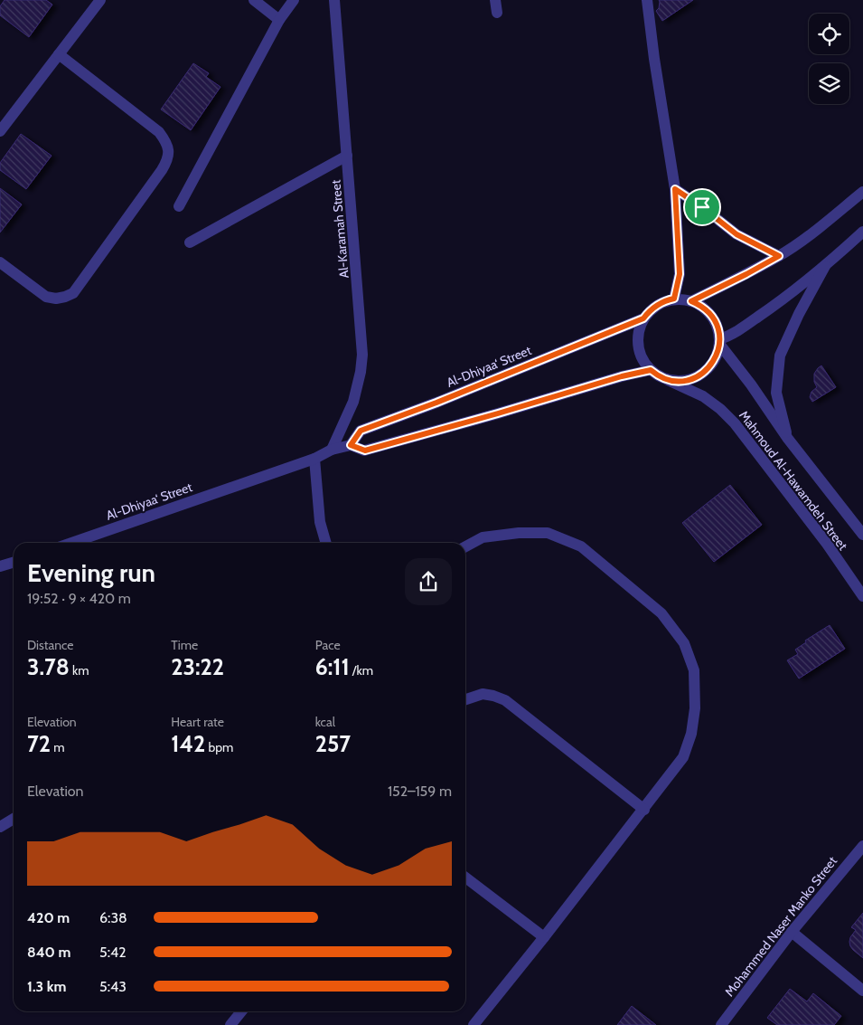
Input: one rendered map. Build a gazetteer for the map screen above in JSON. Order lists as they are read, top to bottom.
{
  "streets": {
    "street": [
      "Al-Karamah Street",
      "Al-Dhiyaa‘ Street",
      "Mahmoud Al-Hawamdeh Street",
      "Mohammed Naser Manko Street"
    ]
  },
  "crossings": [
    ["Al-Karamah Street", "Al-Dhiyaa‘ Street"],
    ["Al-Dhiyaa‘ Street", "Mahmoud Al-Hawamdeh Street"]
  ],
  "page": {
    "heading": ["Evening run", "19:52 · 9 × 420 m"],
    "stats": [
      ["Distance", "3.78 km"],
      ["Time", "23:22"],
      ["Pace", "6:11 /km"],
      ["Elevation", "72 m"],
      ["Heart rate", "142 bpm"],
      ["kcal", "257"]
    ],
    "chart": ["Elevation", "152–159 m"],
    "list": [
      {
        "name": "420 m",
        "note": "6:38"
      },
      {
        "name": "840 m",
        "note": "5:42"
      },
      {
        "name": "1.3 km",
        "note": "5:43"
      }
    ]
  }
}
